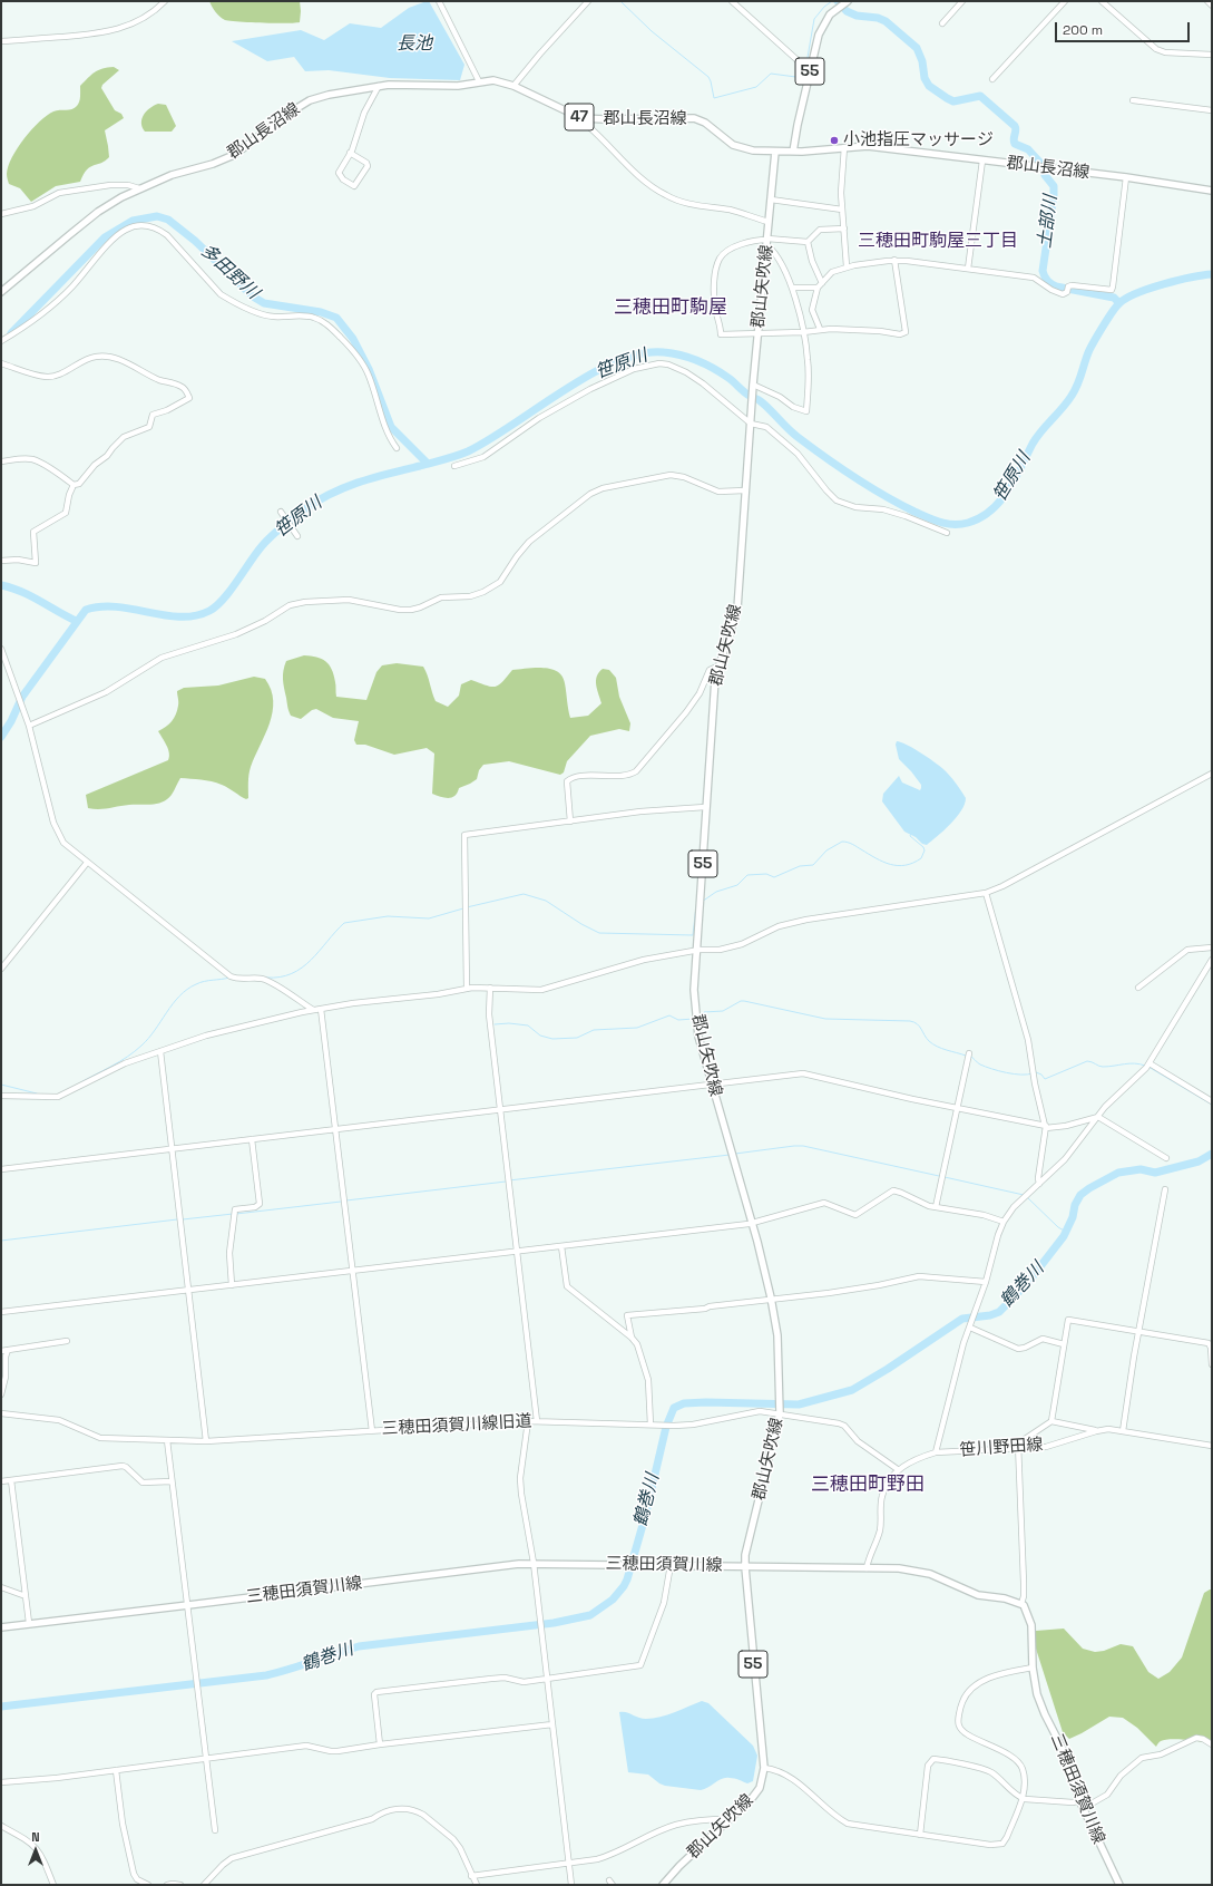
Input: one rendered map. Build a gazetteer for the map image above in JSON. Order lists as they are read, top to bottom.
{
  "streets": {
    "main road": [
      "55",
      "47",
      "郡山長沼線",
      "郡山矢吹線",
      "三穂田須賀川線"
    ],
    "street": ["三穂田須賀川線旧道", "笹川野田線"]
  },
  "crossings": [
    ["55", "郡山長沼線"],
    ["郡山長沼線", "郡山矢吹線"],
    ["郡山矢吹線", "三穂田須賀川線旧道"],
    ["郡山矢吹線", "三穂田須賀川線"],
    ["三穂田須賀川線旧道", "笹川野田線"],
    ["笹川野田線", "三穂田須賀川線"]
  ],
  "districts": ["三穂田町駒屋三丁目", "三穂田町駒屋", "三穂田町野田"],
  "water": [
    "長池",
    "土部川",
    "多田野川",
    "笹原川",
    "鶴巻川"
  ],
  "places": ["小池指圧マッサージ"],
  "scale_bar": "200 m",
  "north": "top"
}
